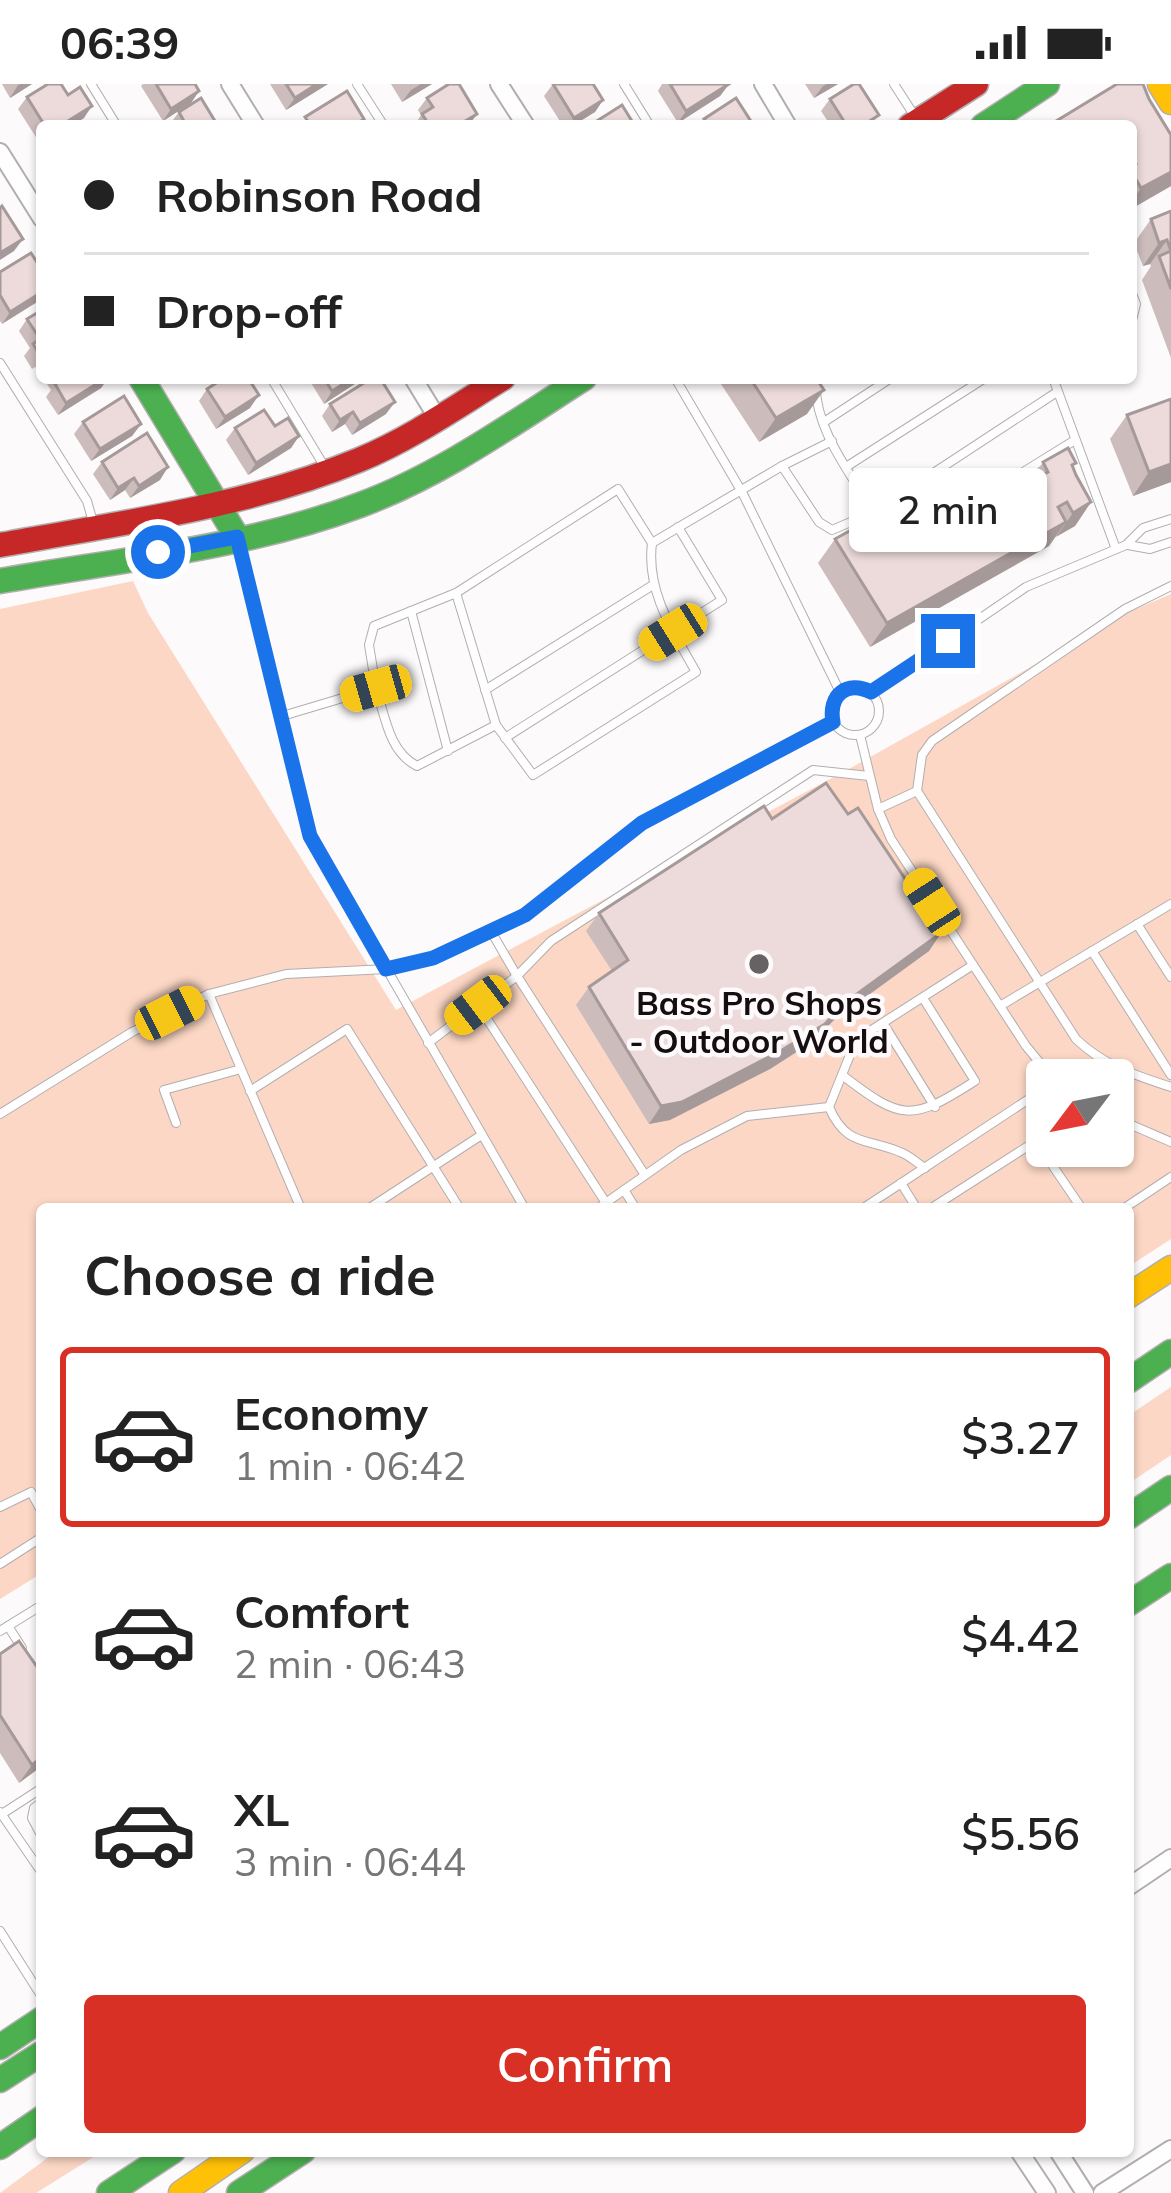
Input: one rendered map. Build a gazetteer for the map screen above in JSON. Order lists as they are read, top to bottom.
{
  "places": ["Bass Pro Shops - Outdoor World"],
  "north": "bottom left",
  "page": {
    "status": "06:39",
    "banner": ["Robinson Road", "Drop-off"],
    "bubble": "2 min",
    "heading": "Choose a ride",
    "list": [
      {
        "name": "Economy",
        "note": "1 min · 06:42",
        "value": "$3.27"
      },
      {
        "name": "Comfort",
        "note": "2 min · 06:43",
        "value": "$4.42"
      },
      {
        "name": "XL",
        "note": "3 min · 06:44",
        "value": "$5.56"
      }
    ],
    "buttons": "Confirm"
  }
}
